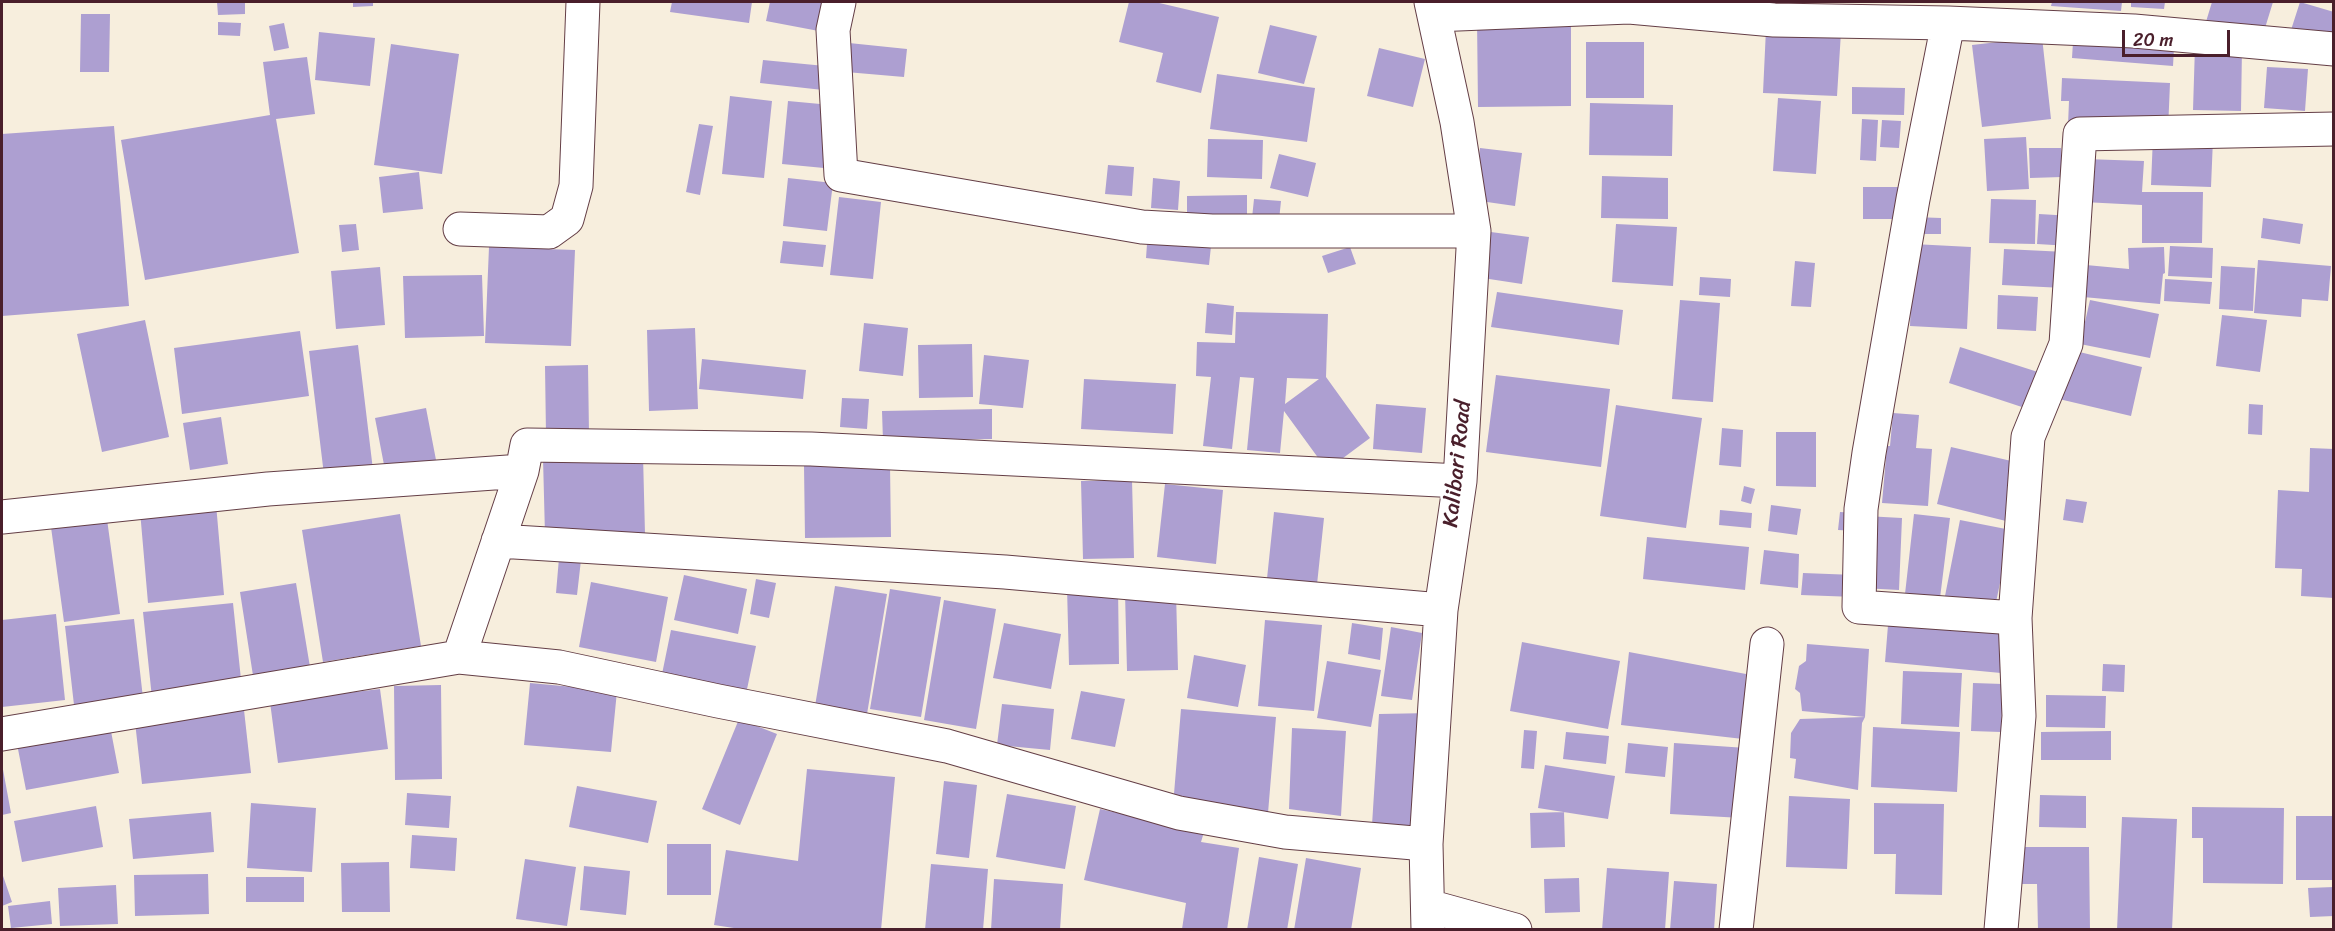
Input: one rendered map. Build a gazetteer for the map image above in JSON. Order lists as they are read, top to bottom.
{
  "streets": {
    "street": ["Kalibari Road"]
  },
  "scale_bar": "20 m"
}
